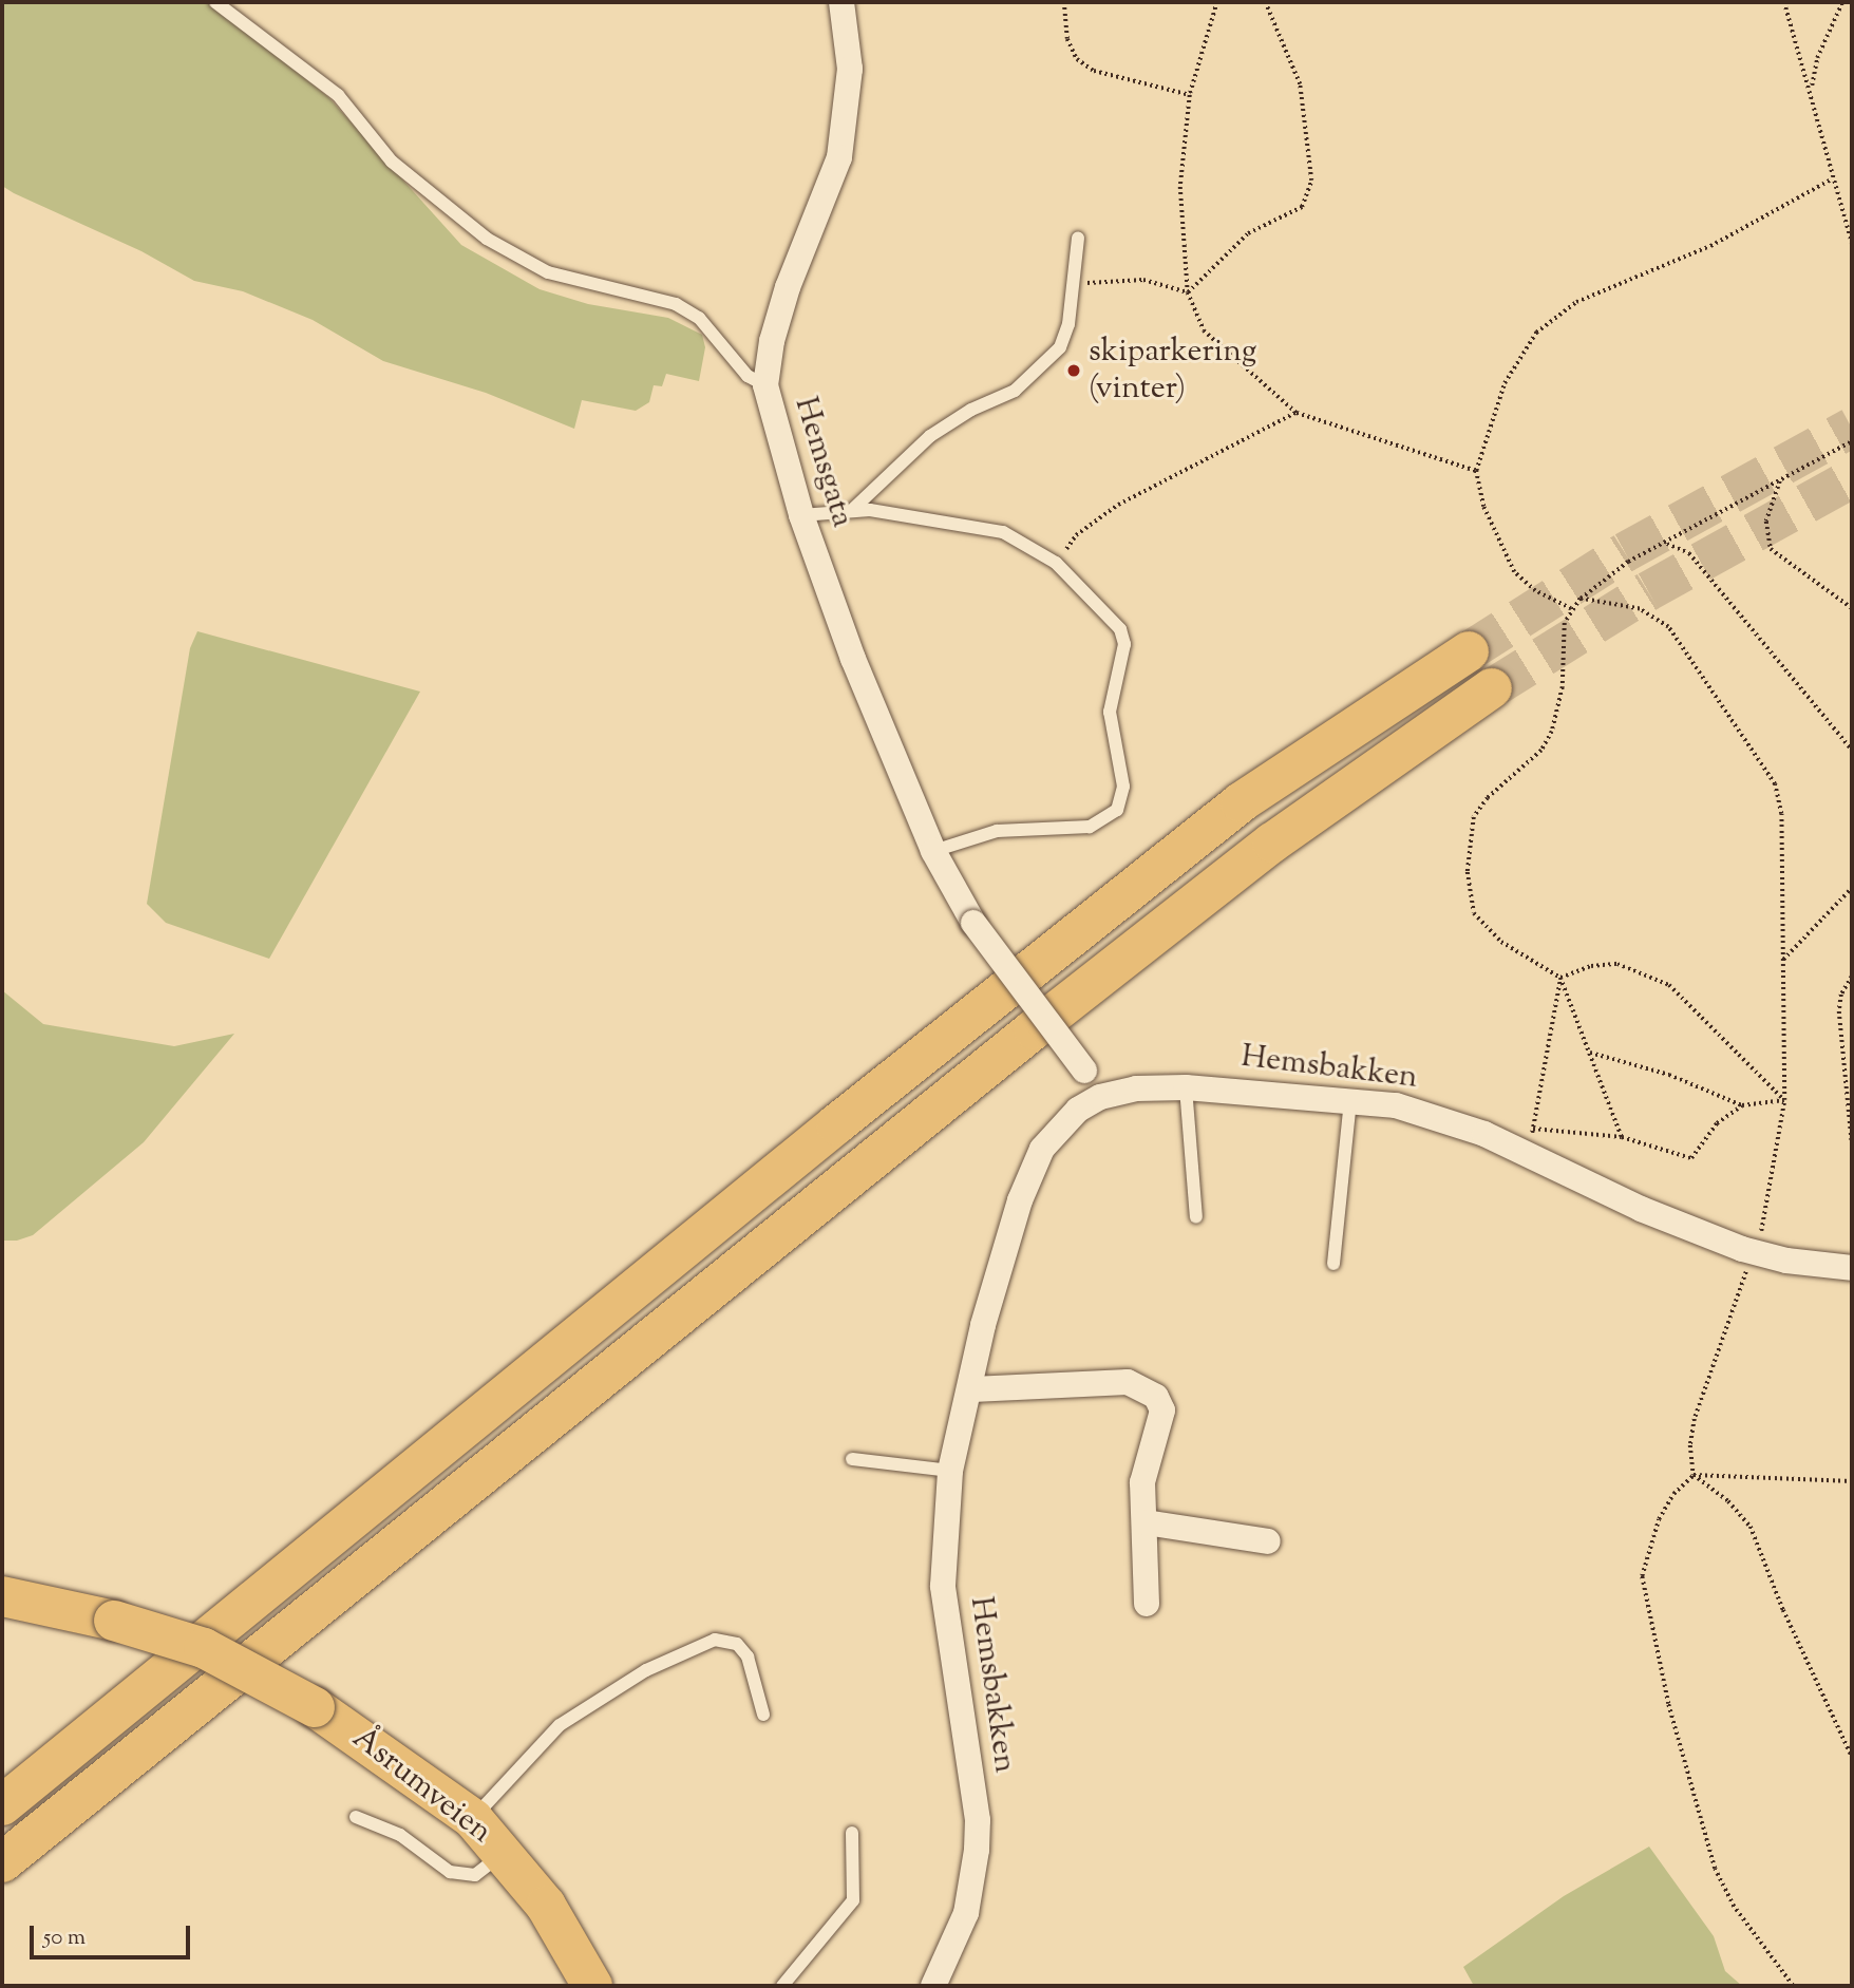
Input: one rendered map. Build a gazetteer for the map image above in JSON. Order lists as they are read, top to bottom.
{
  "streets": {
    "main road": ["Åsrumveien"],
    "street": ["Hemsgata", "Hemsbakken"]
  },
  "crossings": [
    ["Hemsgata", "Hemsbakken"]
  ],
  "places": ["skiparkering (vinter)"],
  "scale_bar": "50 m"
}
